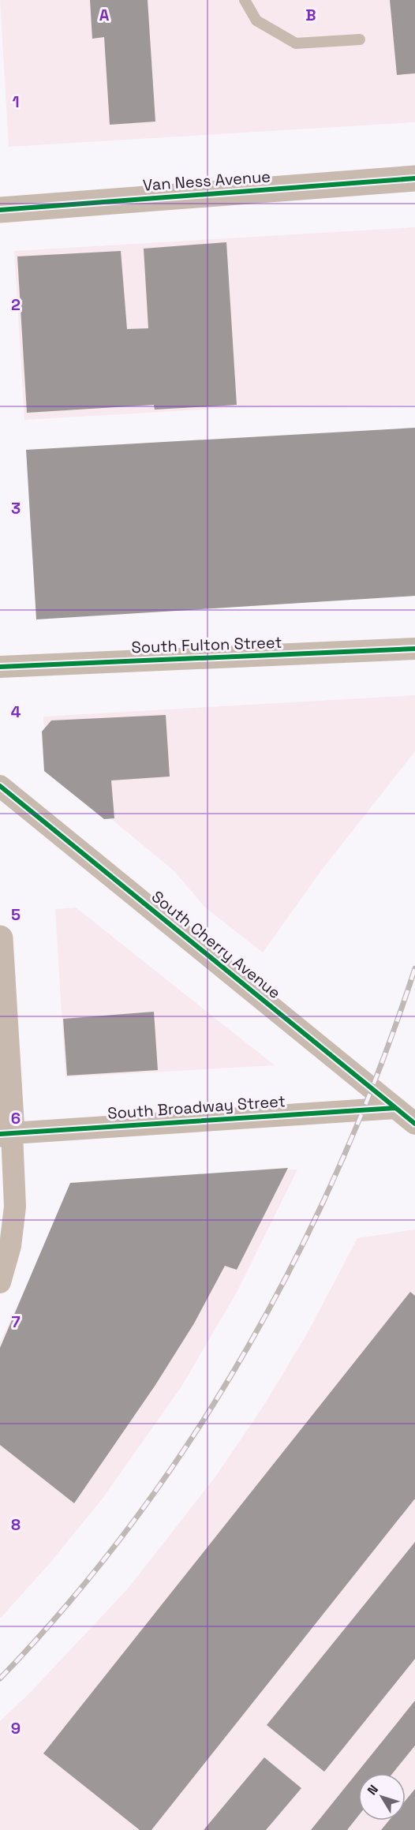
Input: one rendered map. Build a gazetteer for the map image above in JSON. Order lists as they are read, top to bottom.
{
  "streets": {
    "street": [
      "Van Ness Avenue",
      "South Fulton Street",
      "South Cherry Avenue",
      "South Broadway Street"
    ]
  },
  "crossings": [
    ["South Cherry Avenue", "South Broadway Street"]
  ],
  "north": "top left",
  "grid": {
    "columns": ["A", "B"],
    "rows": [
      "1",
      "2",
      "3",
      "4",
      "5",
      "6",
      "7",
      "8",
      "9"
    ]
  }
}
